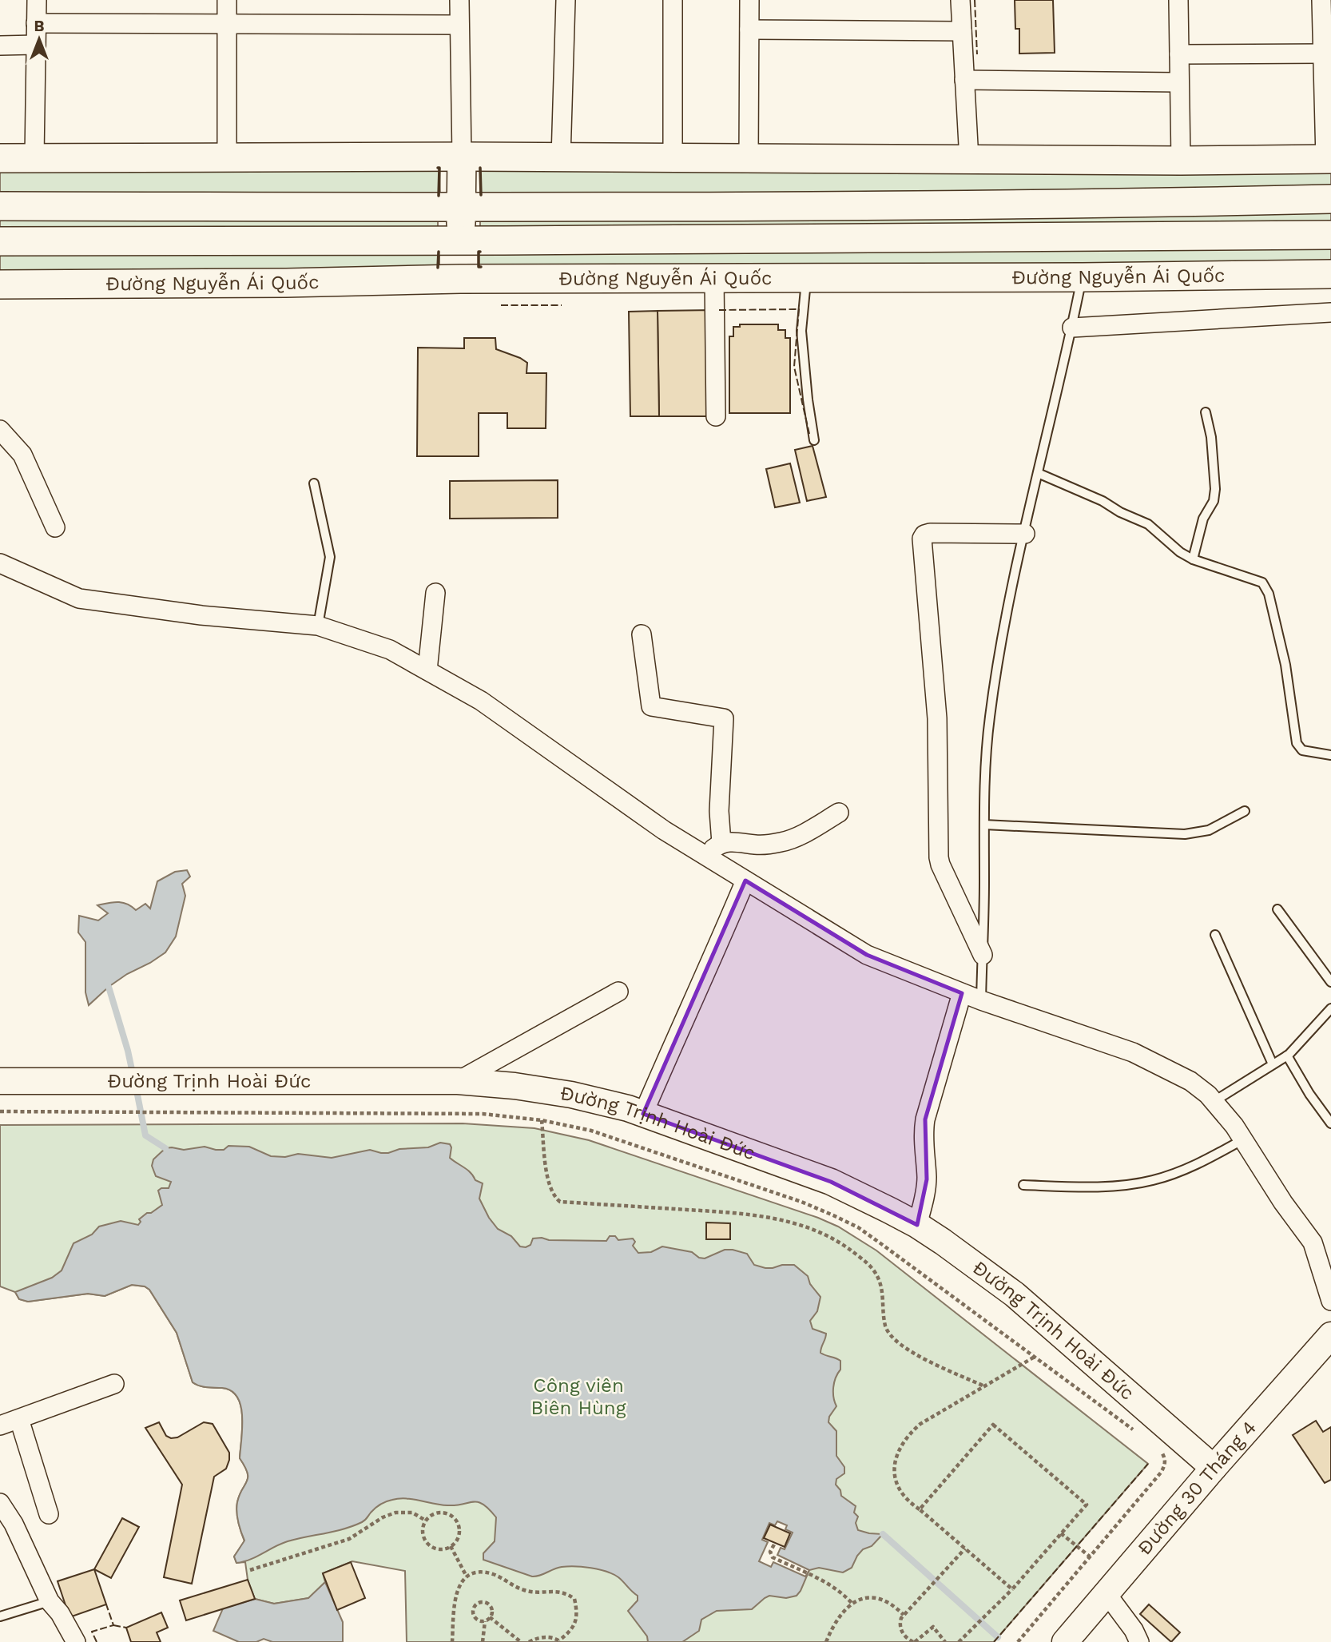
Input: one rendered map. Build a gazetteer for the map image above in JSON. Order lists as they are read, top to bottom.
{
  "streets": {
    "main road": ["Đường Nguyễn Ái Quốc"],
    "street": ["Đường Trịnh Hoài Đức", "Đường 30 Tháng 4"]
  },
  "crossings": [
    ["Đường Trịnh Hoài Đức", "Đường 30 Tháng 4"]
  ],
  "parks": ["Công viên Biên Hùng"],
  "north": "top"
}
